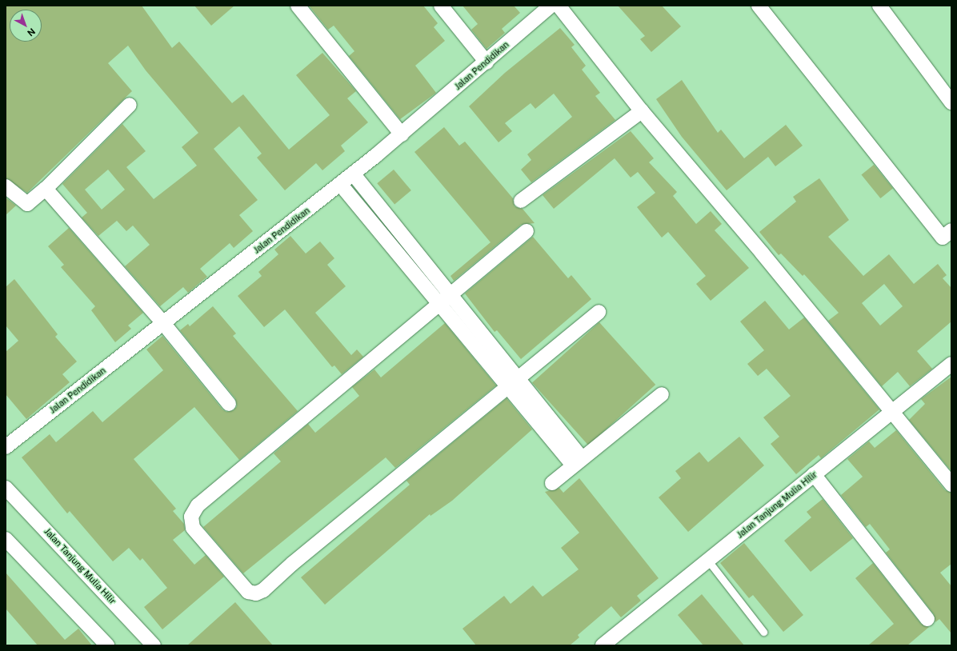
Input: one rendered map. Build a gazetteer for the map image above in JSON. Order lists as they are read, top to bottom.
{
  "streets": {
    "street": ["Jalan Pendidikan", "Jalan Tanjung Mulia Hilir"]
  },
  "north": "bottom right"
}
